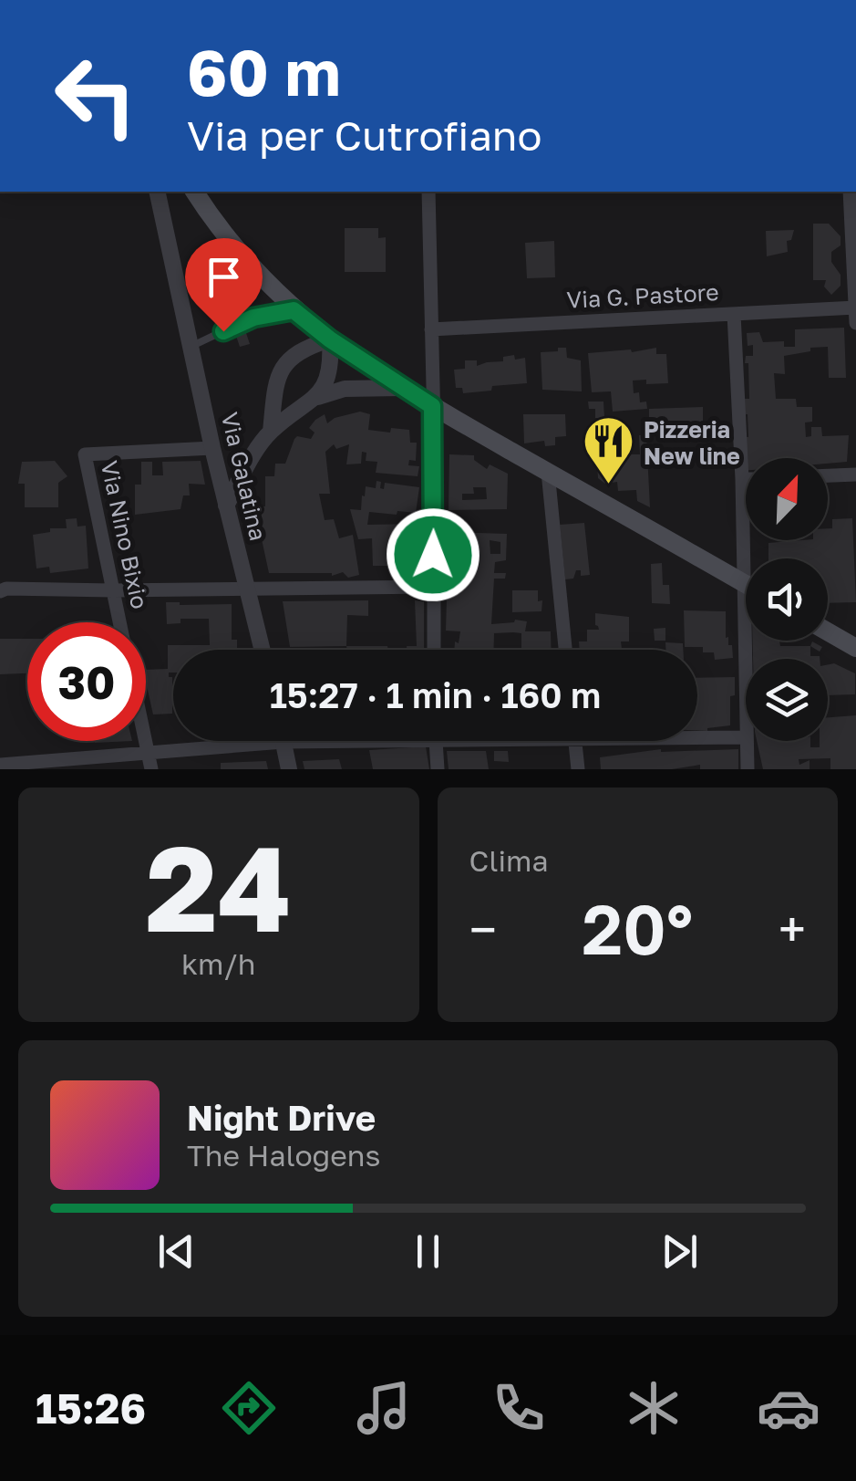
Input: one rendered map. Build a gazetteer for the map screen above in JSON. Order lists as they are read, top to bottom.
{
  "streets": {
    "street": ["Via G. Pastore", "Via Galatina", "Via Nino Bixio"]
  },
  "crossings": [
    ["Via Galatina", "Via Nino Bixio"]
  ],
  "places": {
    "restaurant": ["Pizzeria New line"]
  },
  "north": "top right",
  "page": {
    "turn": ["60 m", "Via per Cutrofiano"],
    "limit": "30",
    "trip": "15:27 · 1 min · 160 m",
    "tile": [
      ["24", "km/h"],
      "Clima"
    ],
    "heat": ["−", "20°", "+"],
    "song": ["Night Drive", "The Halogens"],
    "tabs": "15:26"
  }
}
